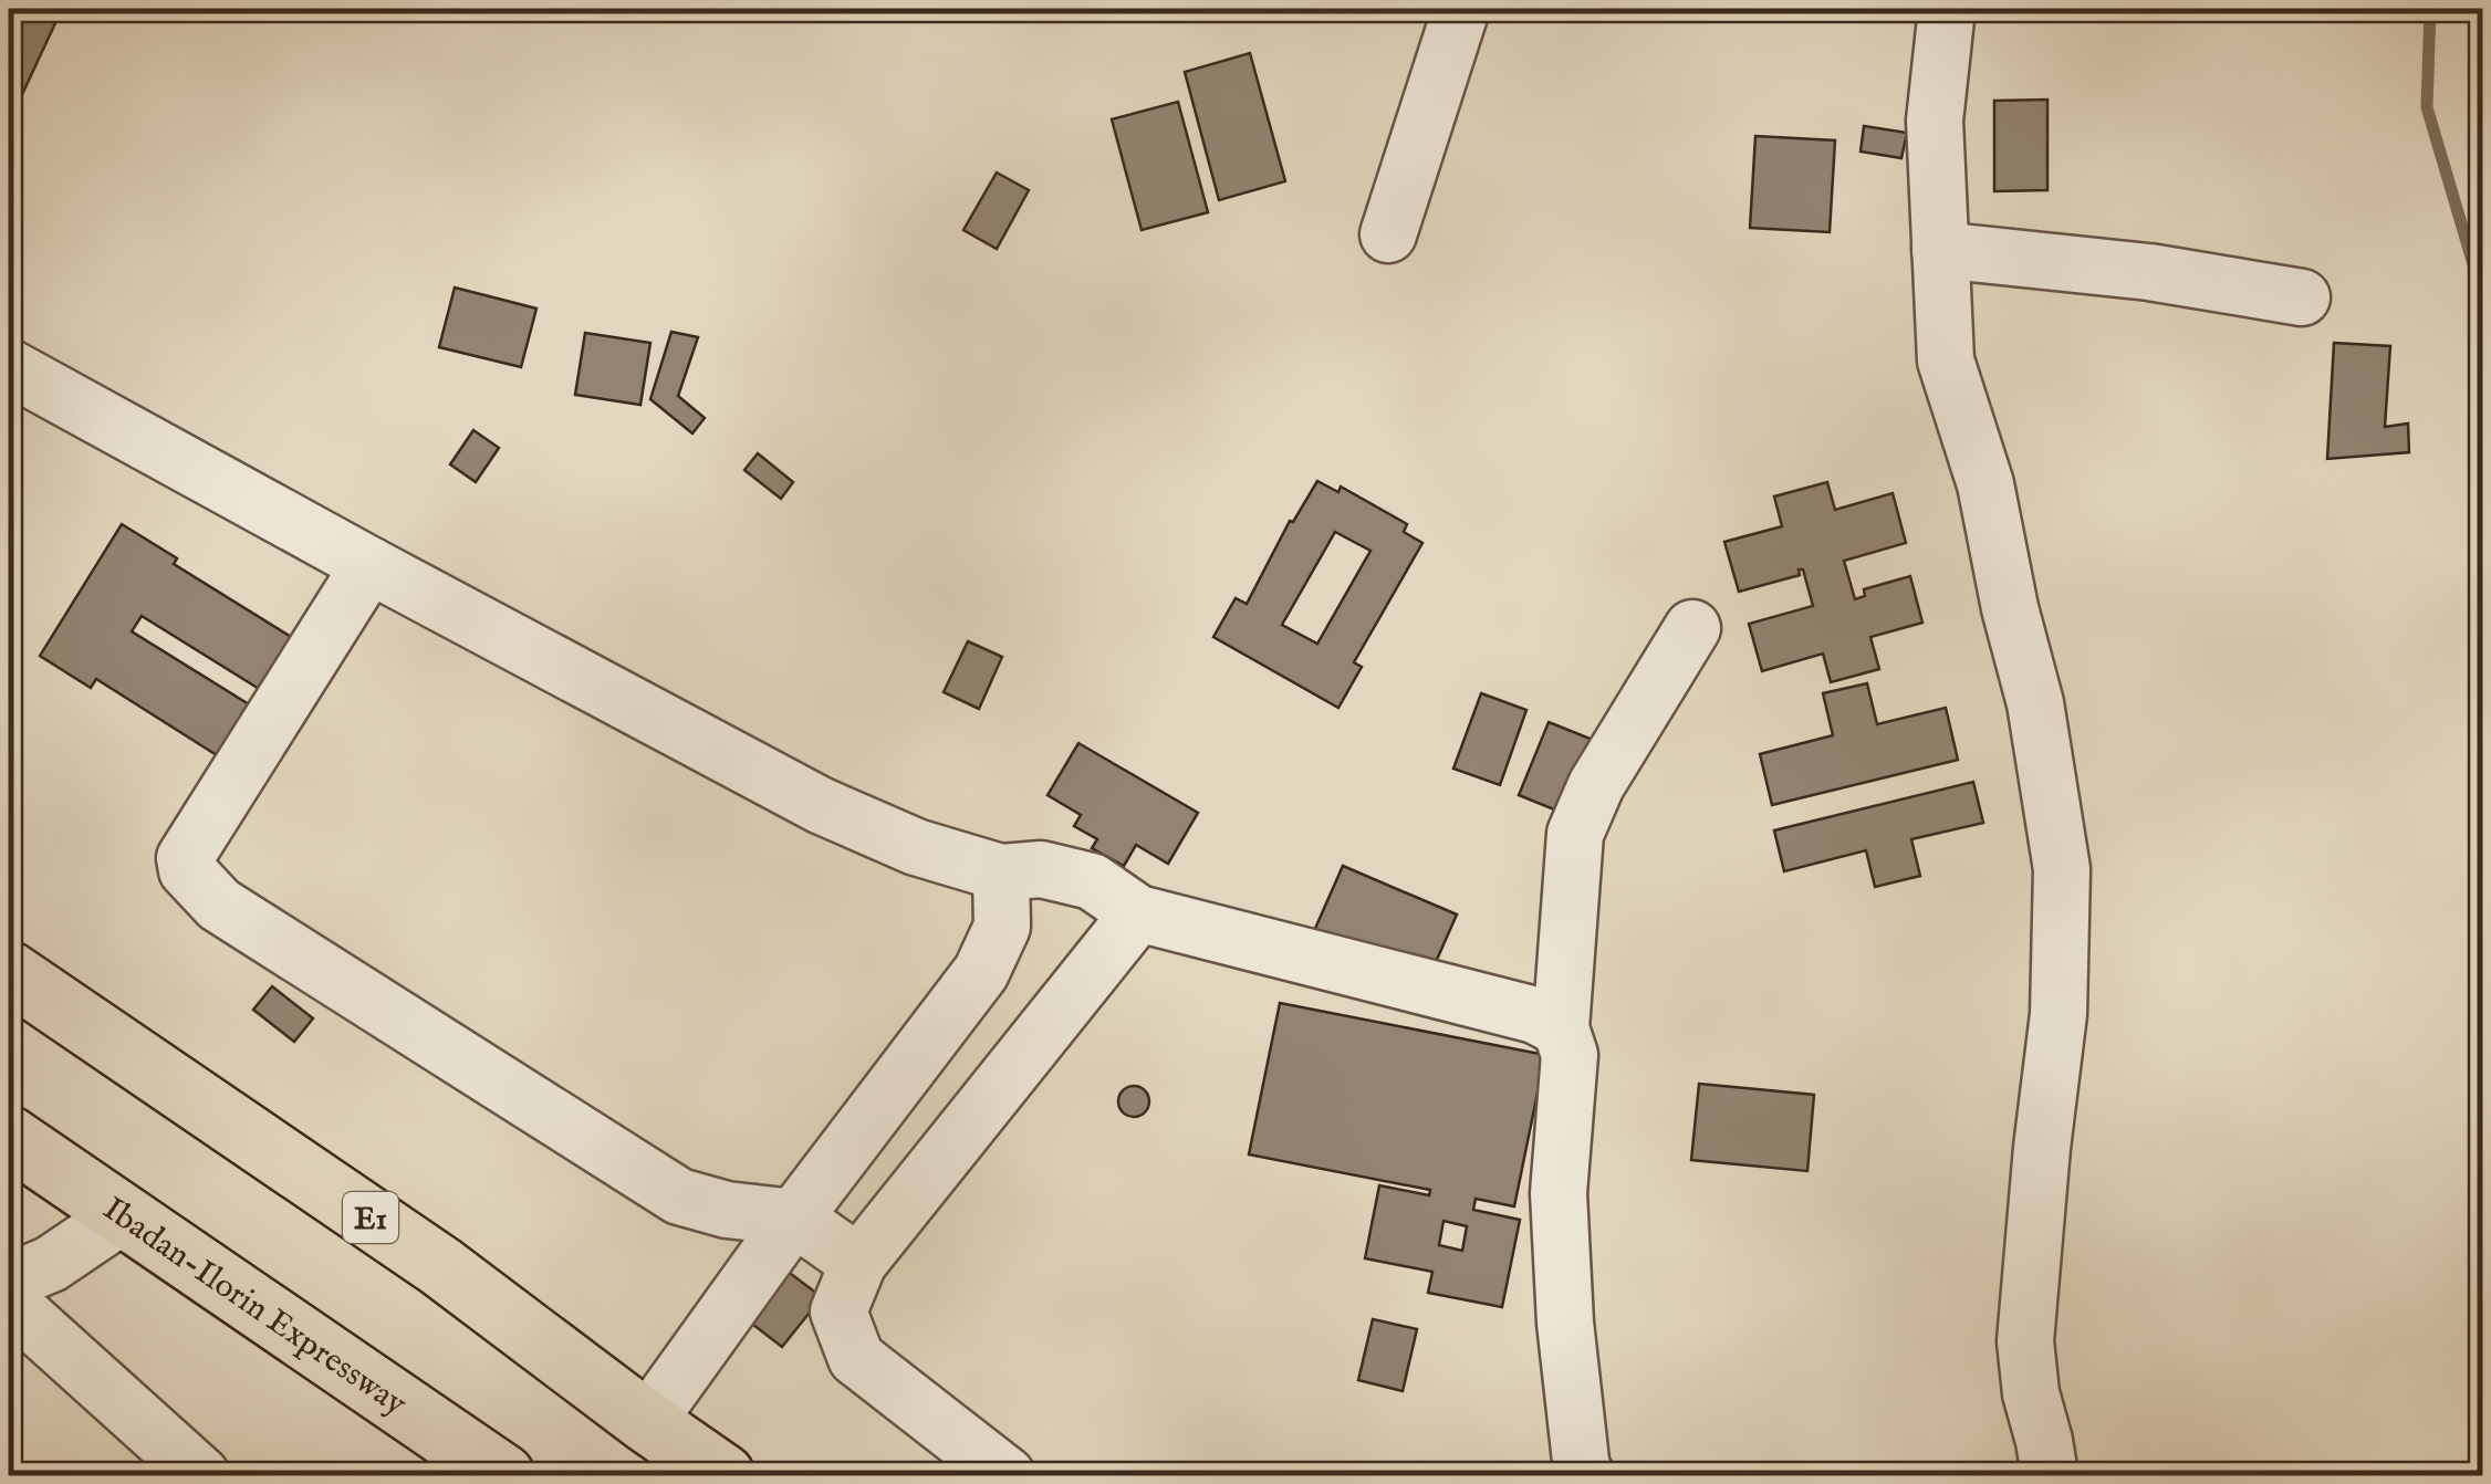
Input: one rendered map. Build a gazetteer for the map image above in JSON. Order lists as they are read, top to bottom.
{
  "streets": {
    "highway": ["E1", "Ibadan-Ilorin Expressway"]
  }
}
